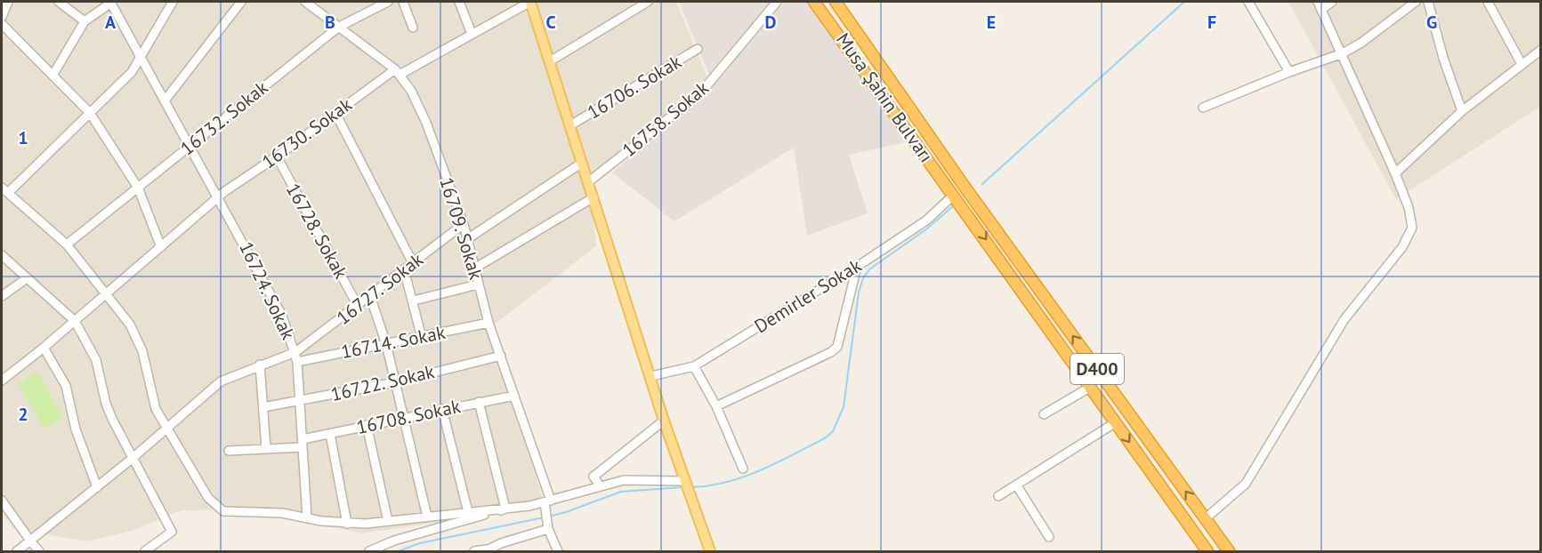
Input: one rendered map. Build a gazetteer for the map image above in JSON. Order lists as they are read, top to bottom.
{
  "streets": {
    "highway": ["Musa Şahin Bulvarı", "D400"],
    "street": [
      "16706. Sokak",
      "16732. Sokak",
      "16758. Sokak",
      "16730. Sokak",
      "16709. Sokak",
      "16728. Sokak",
      "16727. Sokak",
      "16724. Sokak",
      "Demirler Sokak",
      "16714. Sokak",
      "16722. Sokak",
      "16708. Sokak"
    ]
  },
  "crossings": [
    ["Musa Şahin Bulvarı", "Demirler Sokak"],
    ["Musa Şahin Bulvarı", "D400"],
    ["16732. Sokak", "16709. Sokak"],
    ["16732. Sokak", "16724. Sokak"],
    ["16730. Sokak", "16709. Sokak"],
    ["16730. Sokak", "16728. Sokak"],
    ["16730. Sokak", "16724. Sokak"],
    ["16709. Sokak", "16727. Sokak"],
    ["16709. Sokak", "16714. Sokak"],
    ["16709. Sokak", "16722. Sokak"],
    ["16709. Sokak", "16708. Sokak"],
    ["16728. Sokak", "16727. Sokak"],
    ["16727. Sokak", "16724. Sokak"],
    ["16724. Sokak", "16714. Sokak"],
    ["16724. Sokak", "16722. Sokak"],
    ["16724. Sokak", "16708. Sokak"],
    ["Demirler Sokak", "D400"]
  ],
  "grid": {
    "columns": [
      "A",
      "B",
      "C",
      "D",
      "E",
      "F",
      "G"
    ],
    "rows": ["1", "2"]
  }
}
